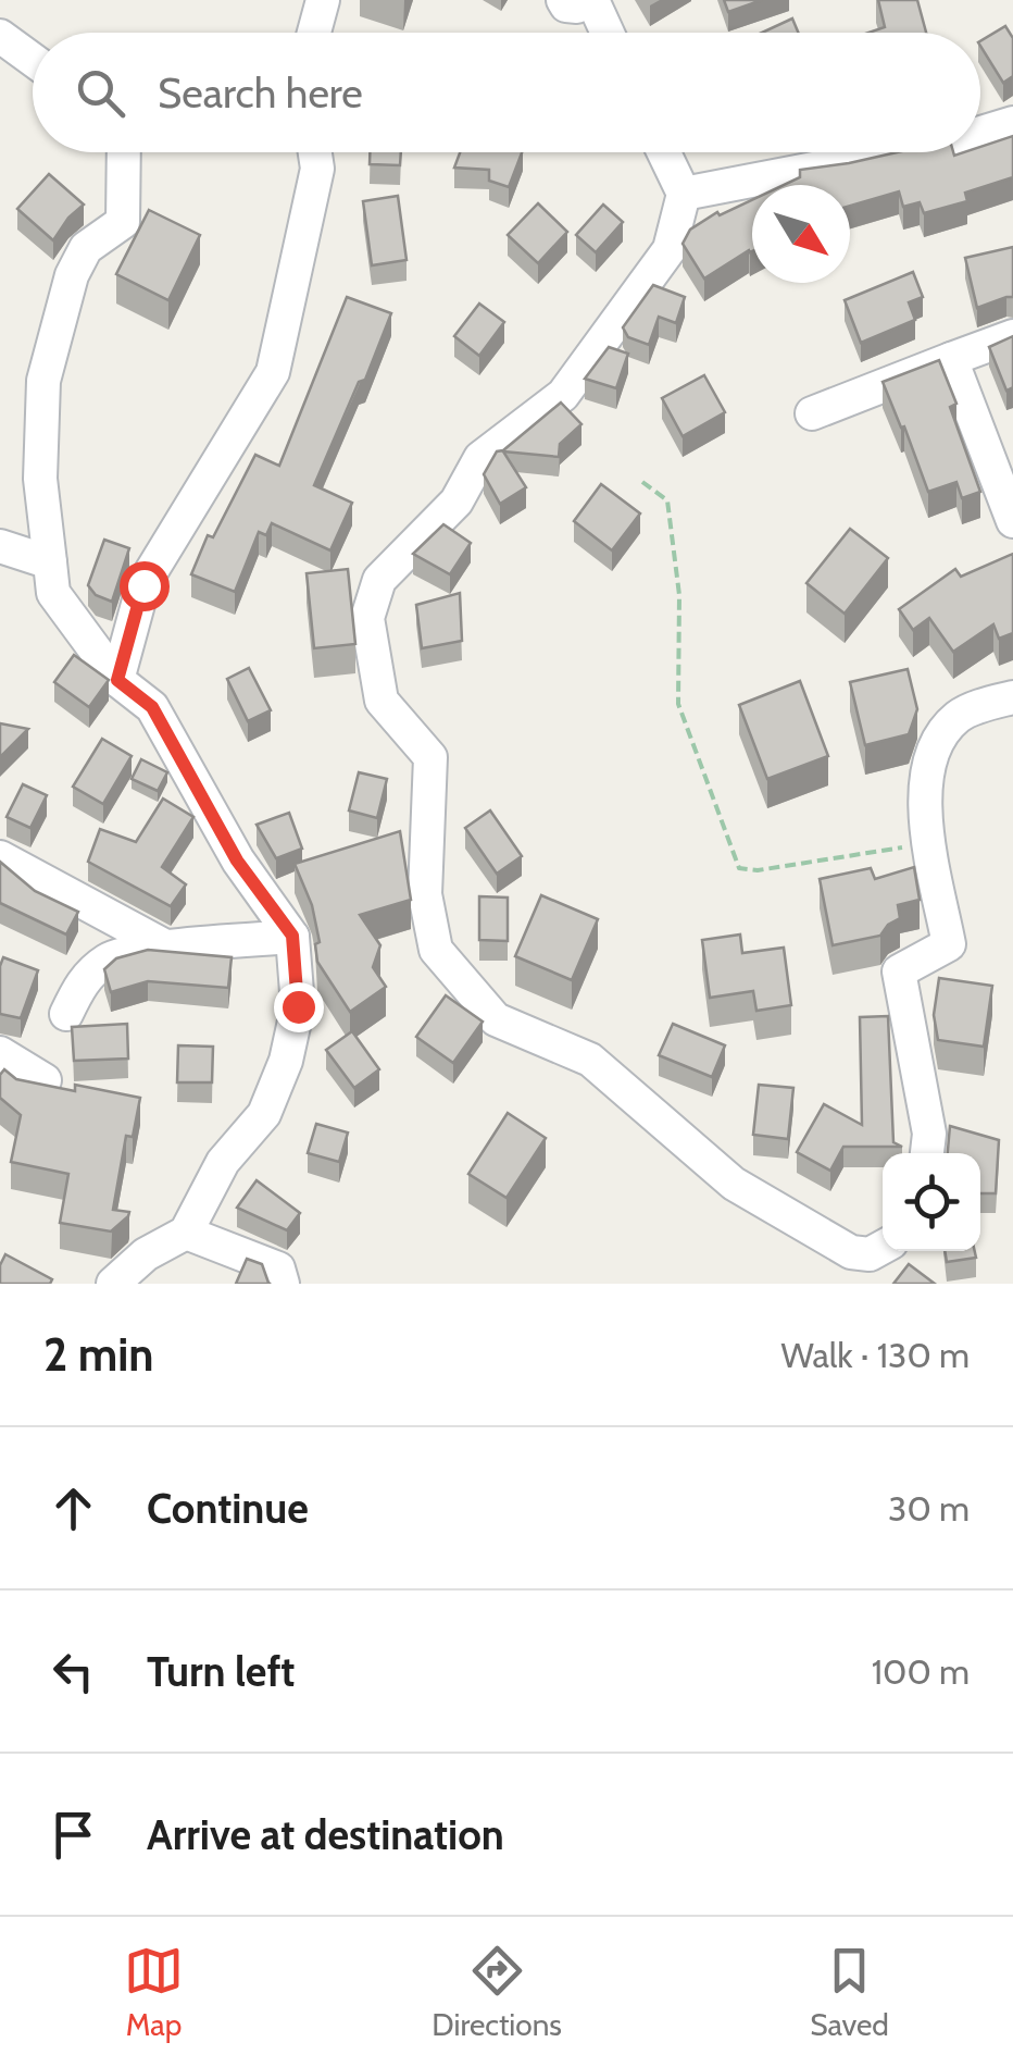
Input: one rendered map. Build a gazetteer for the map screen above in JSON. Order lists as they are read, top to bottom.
{
  "north": "bottom right",
  "page": {
    "search": "Search here",
    "heading": ["2 min", "Walk · 130 m"],
    "list": [
      ["Continue", "30 m"],
      ["Turn left", "100 m"],
      "Arrive at destination"
    ],
    "nav": ["Map", "Directions", "Saved"]
  }
}
